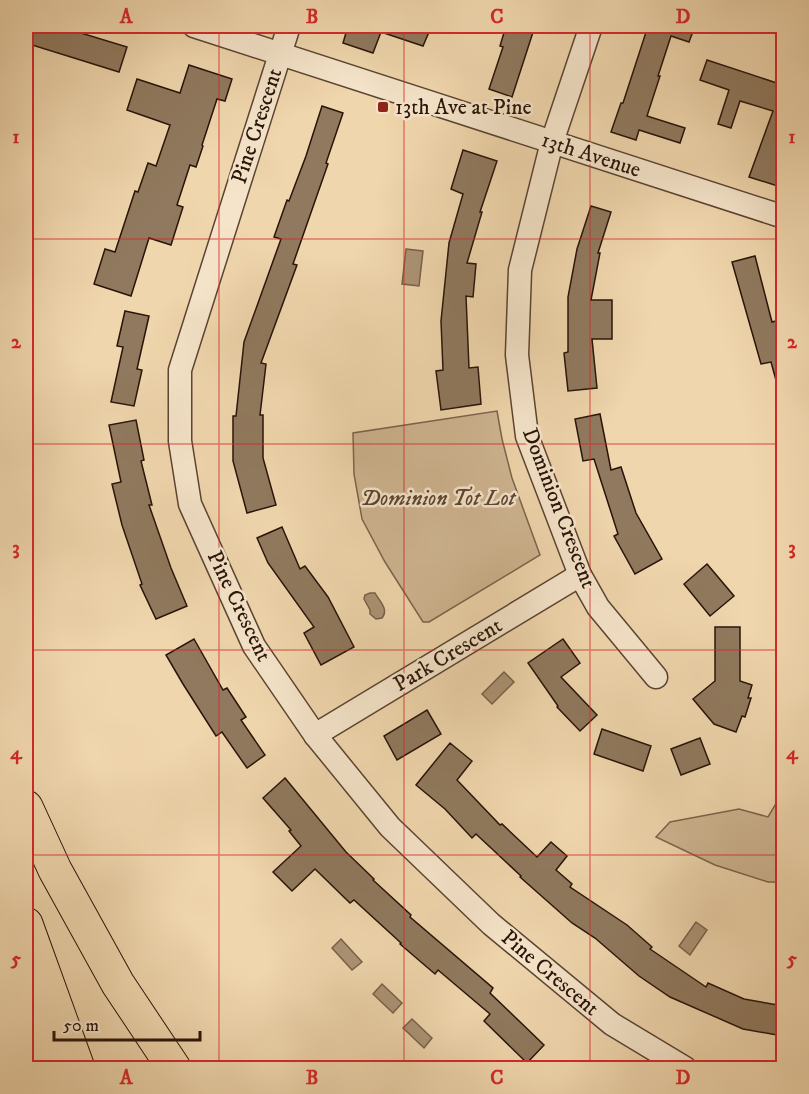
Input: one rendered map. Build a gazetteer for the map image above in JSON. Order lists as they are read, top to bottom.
{
  "streets": {
    "street": [
      "Pine Crescent",
      "13th Avenue",
      "Dominion Crescent",
      "Park Crescent"
    ]
  },
  "crossings": [
    ["Pine Crescent", "13th Avenue"],
    ["Pine Crescent", "Park Crescent"],
    ["13th Avenue", "Dominion Crescent"],
    ["Dominion Crescent", "Park Crescent"]
  ],
  "parks": ["Dominion Tot Lot"],
  "places": {
    "transit": ["13th Ave at Pine"]
  },
  "scale_bar": "50 m",
  "grid": {
    "columns": [
      "A",
      "B",
      "C",
      "D"
    ],
    "rows": [
      "1",
      "2",
      "3",
      "4",
      "5"
    ]
  }
}
